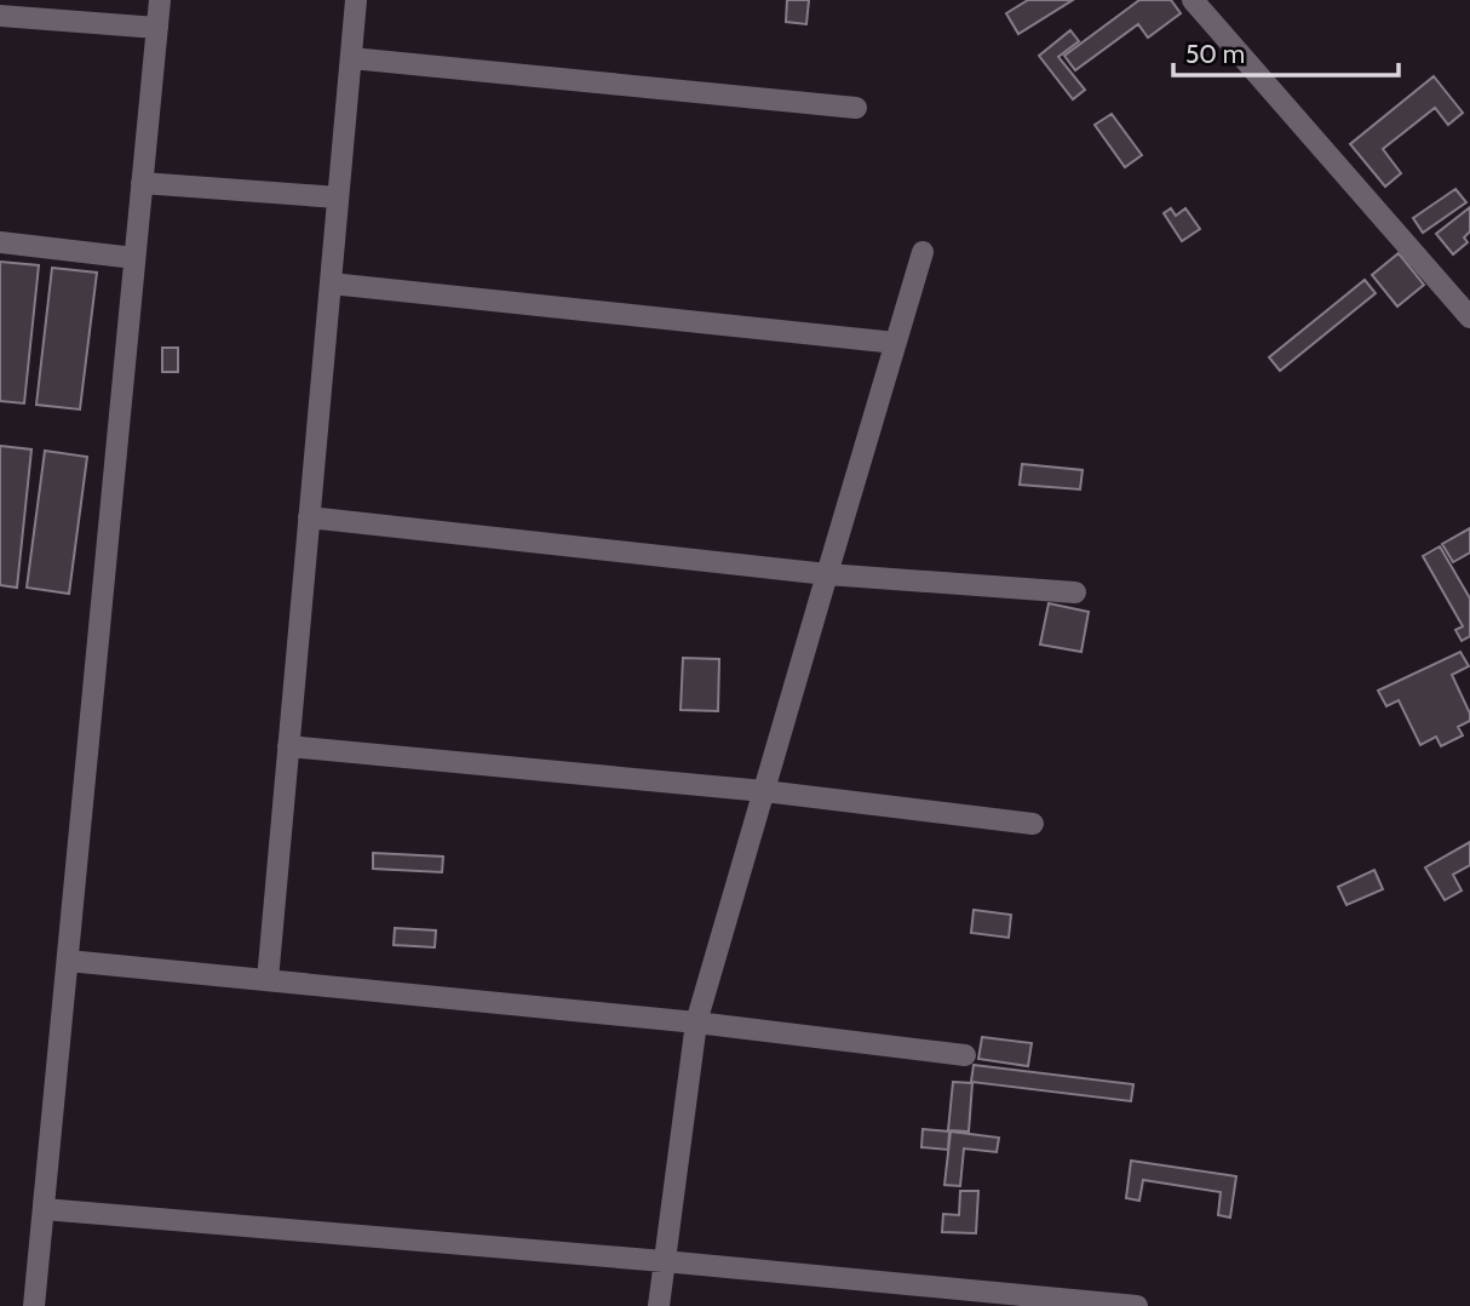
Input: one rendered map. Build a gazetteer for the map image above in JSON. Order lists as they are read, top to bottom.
{
  "scale_bar": "50 m"
}
